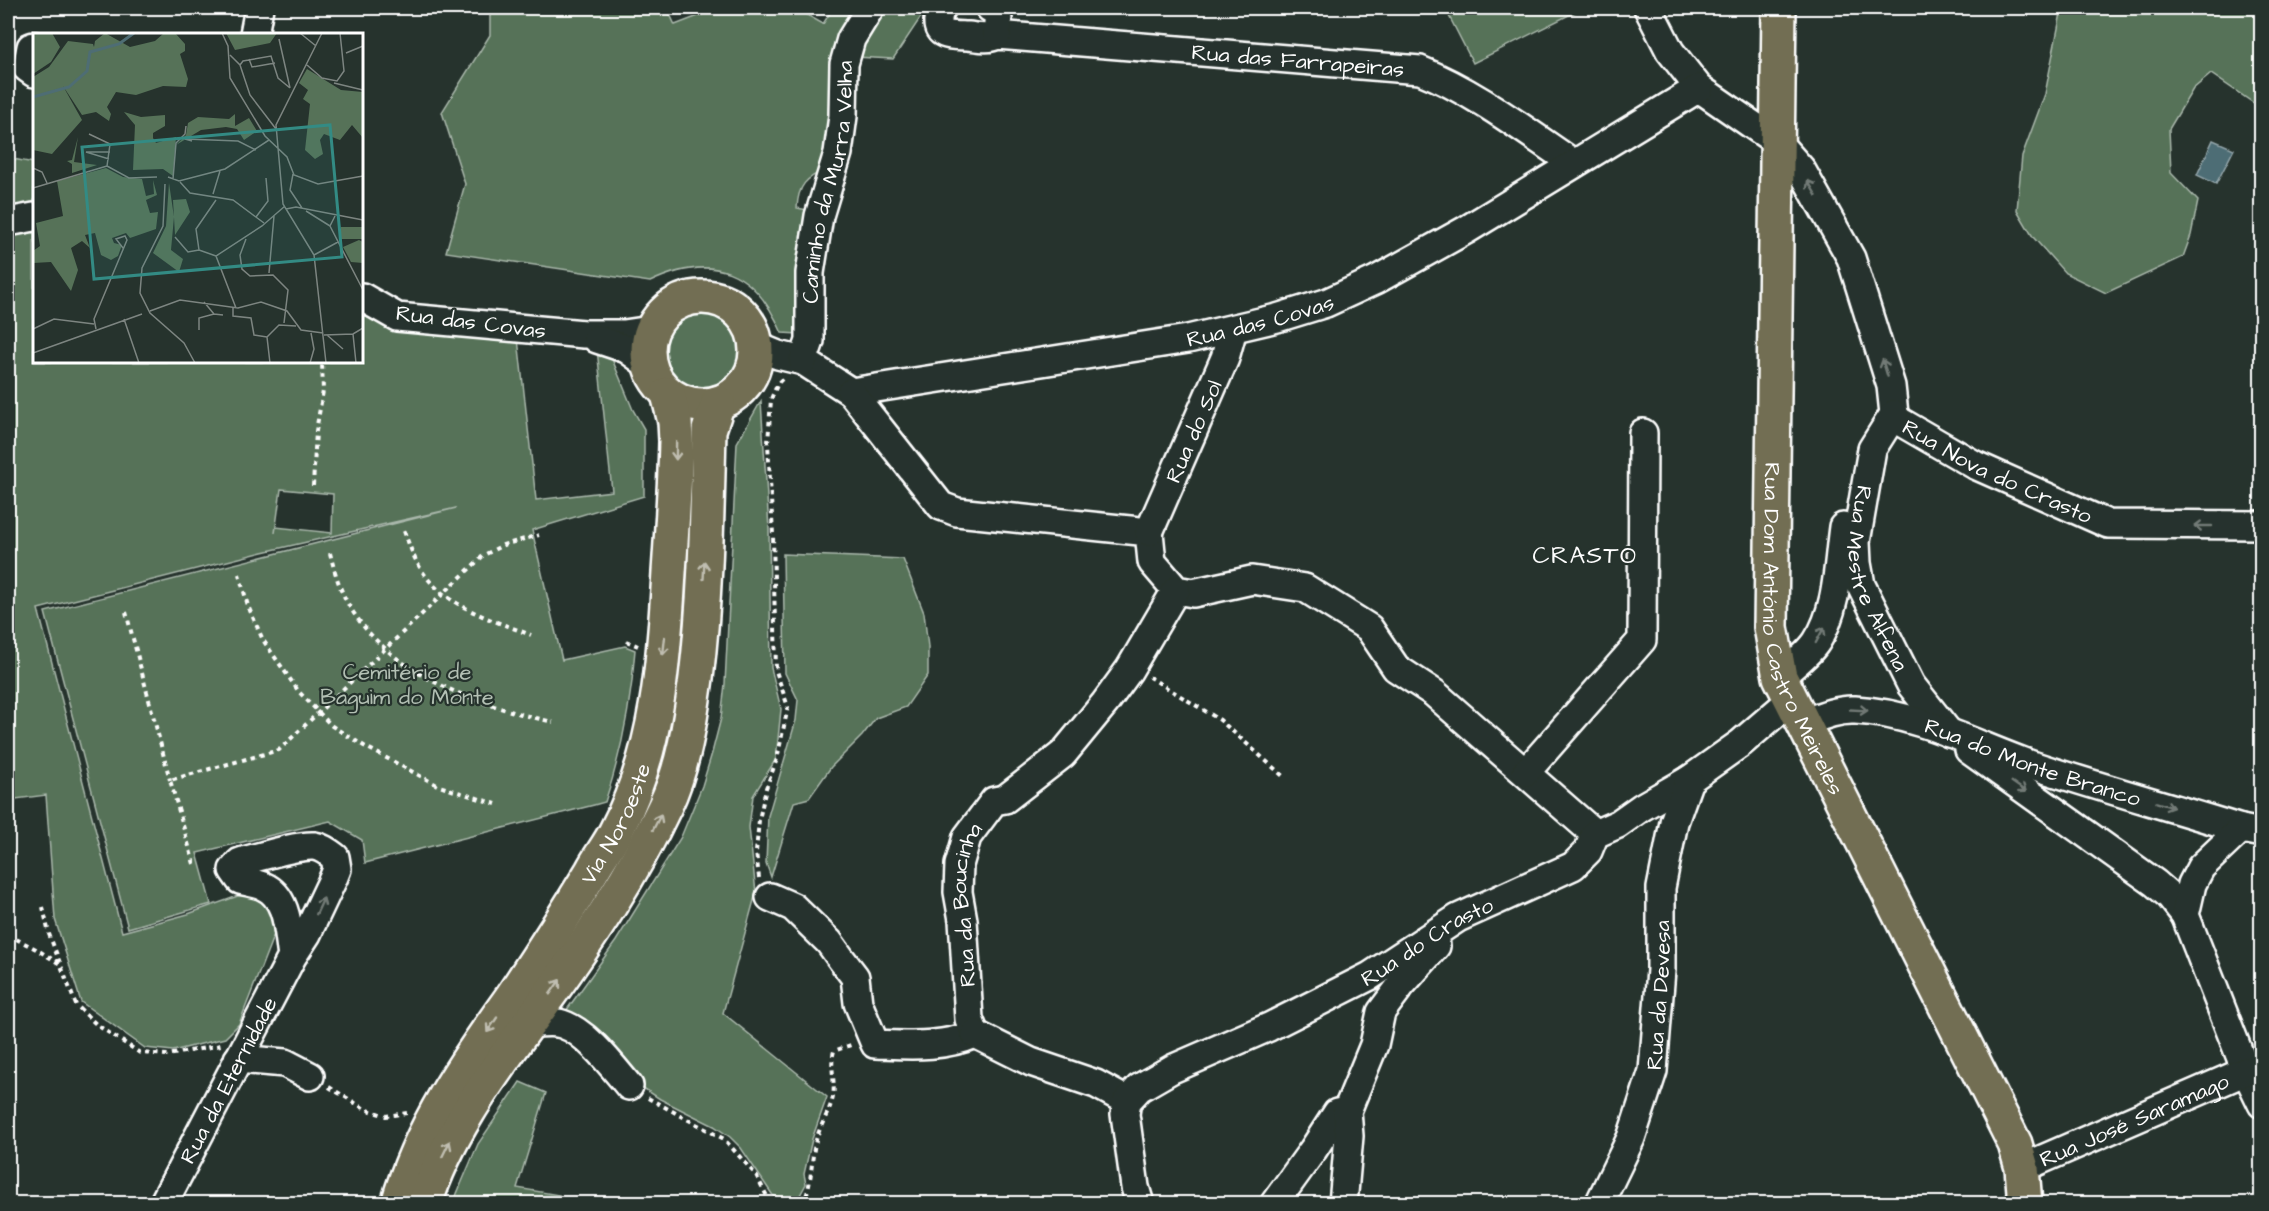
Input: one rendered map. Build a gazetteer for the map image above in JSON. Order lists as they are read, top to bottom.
{
  "streets": {
    "main road": ["Rua Dom António Castro Meireles", "Via Noroeste"],
    "street": [
      "Rua das Farrapeiras",
      "Caminho da Murra Velha",
      "Rua das Covas",
      "Rua do Sol",
      "Rua Nova do Crasto",
      "Rua Mestre Alfena",
      "Rua do Monte Branco",
      "Rua da Boucinha",
      "Rua do Crasto",
      "Rua da Devesa",
      "Rua da Eternidade",
      "Rua José Saramago"
    ]
  },
  "crossings": [
    ["Rua das Farrapeiras", "Rua das Covas"],
    ["Caminho da Murra Velha", "Rua das Covas"],
    ["Caminho da Murra Velha", "Via Noroeste"],
    ["Rua das Covas", "Rua do Sol"],
    ["Rua das Covas", "Rua Nova do Crasto"],
    ["Rua das Covas", "Via Noroeste"],
    ["Rua Nova do Crasto", "Rua Mestre Alfena"],
    ["Rua Nova do Crasto", "Rua Dom António Castro Meireles"],
    ["Rua Mestre Alfena", "Rua do Monte Branco"],
    ["Rua Mestre Alfena", "Rua José Saramago"],
    ["Rua Dom António Castro Meireles", "Rua do Monte Branco"],
    ["Rua Dom António Castro Meireles", "Rua José Saramago"]
  ],
  "one_way": ["Rua Nova do Crasto", "Rua do Monte Branco"],
  "districts": ["CRASTO"],
  "parks": ["Cemitério de Baguim do Monte"]
}
